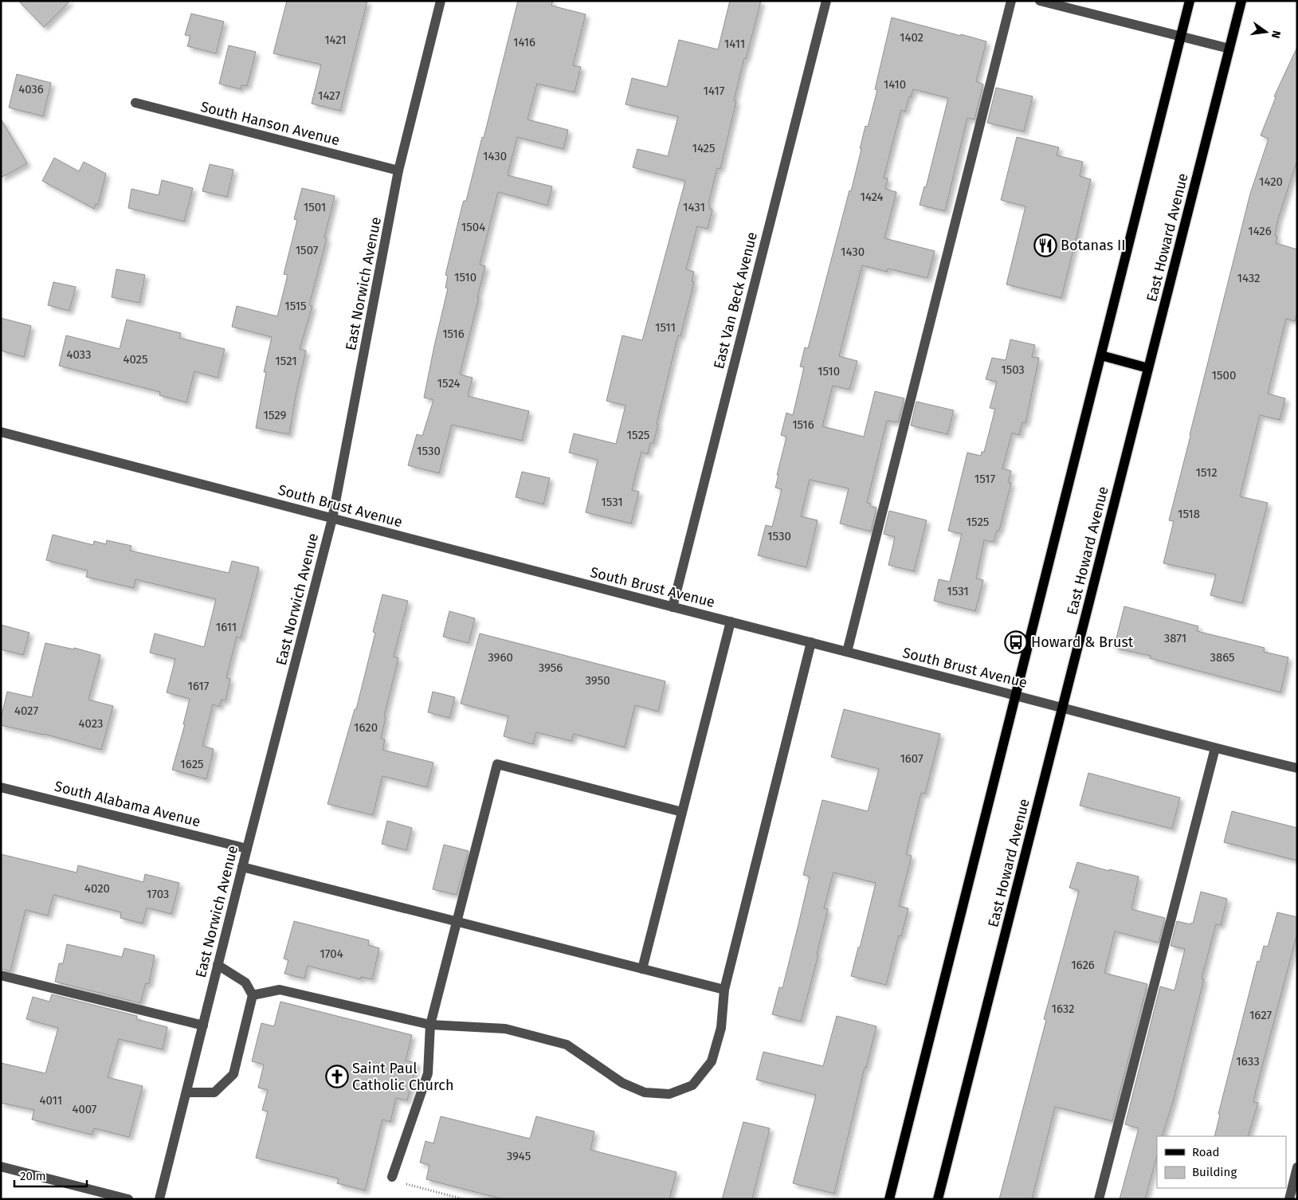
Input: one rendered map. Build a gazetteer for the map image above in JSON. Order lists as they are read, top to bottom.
{
  "streets": {
    "main road": ["East Howard Avenue"],
    "street": [
      "South Hanson Avenue",
      "East Norwich Avenue",
      "East Van Beck Avenue",
      "South Brust Avenue",
      "South Alabama Avenue"
    ]
  },
  "crossings": [
    ["South Hanson Avenue", "East Norwich Avenue"],
    ["East Howard Avenue", "South Brust Avenue"],
    ["East Norwich Avenue", "South Brust Avenue"],
    ["East Norwich Avenue", "South Alabama Avenue"],
    ["East Van Beck Avenue", "South Brust Avenue"]
  ],
  "places": {
    "restaurant": ["Botanas II"],
    "bus stop": ["Howard & Brust"],
    "church": ["Saint Paul Catholic Church"]
  },
  "house_numbers": [
    "1402",
    "1421",
    "1416",
    "1411",
    "1410",
    "4036",
    "1417",
    "1427",
    "1425",
    "1430",
    "1420",
    "1424",
    "1501",
    "1431",
    "1504",
    "1426",
    "1507",
    "1430",
    "1510",
    "1432",
    "1515",
    "1511",
    "1516",
    "4033",
    "4025",
    "1521",
    "1503",
    "1510",
    "1500",
    "1524",
    "1529",
    "1516",
    "1525",
    "1530",
    "1512",
    "1517",
    "1531",
    "1518",
    "1525",
    "1530",
    "1531",
    "1611",
    "3871",
    "3960",
    "3865",
    "3956",
    "3950",
    "1617",
    "4027",
    "4023",
    "1620",
    "1607",
    "1625",
    "4020",
    "1703",
    "1704",
    "1626",
    "1632",
    "1627",
    "1633",
    "4011",
    "4007",
    "3945"
  ],
  "legend": ["Road", "Building"],
  "scale_bar": "20 m",
  "north": "right"
}
